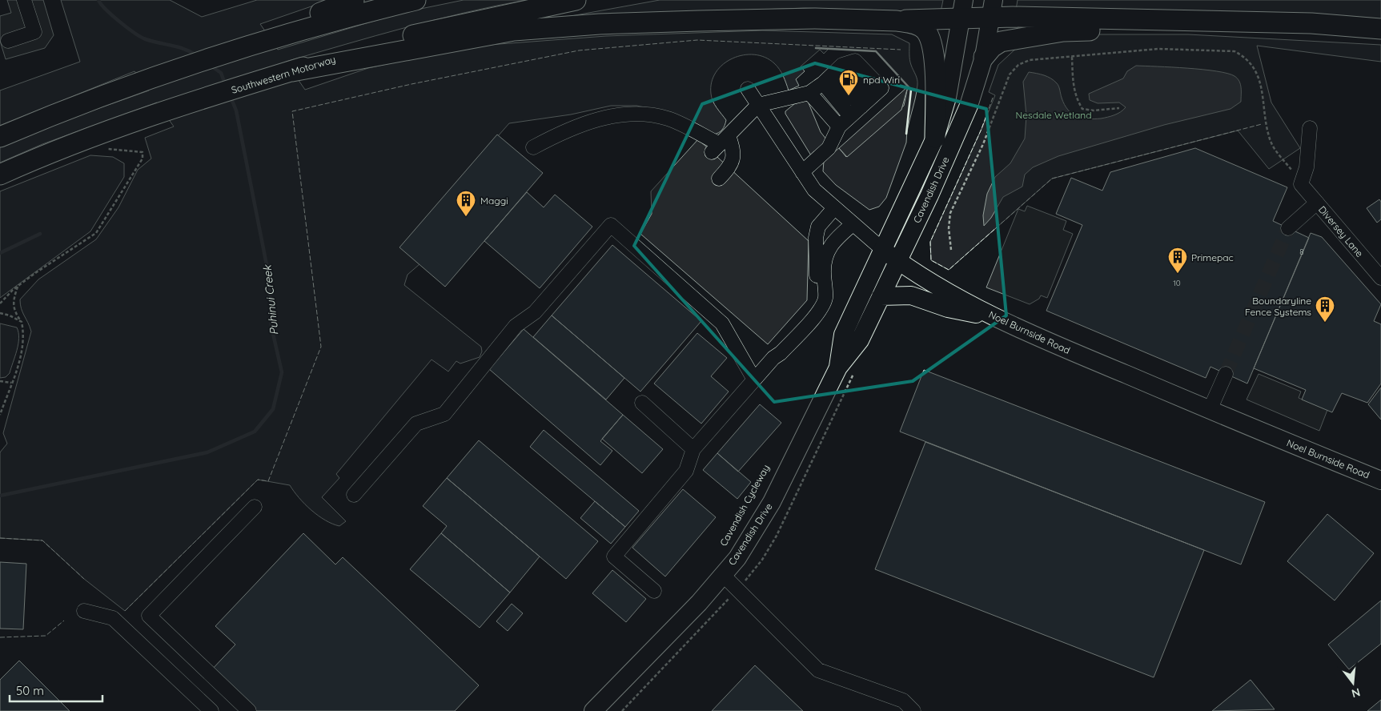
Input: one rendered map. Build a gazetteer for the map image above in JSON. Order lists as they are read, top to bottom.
{
  "streets": {
    "highway": ["Southwestern Motorway"],
    "main road": ["Cavendish Drive", "Noel Burnside Road"],
    "street": ["Diversey Lane"]
  },
  "crossings": [
    ["Cavendish Drive", "Noel Burnside Road"]
  ],
  "water": ["Puhinui Creek"],
  "parks": ["Nesdale Wetland"],
  "places": {
    "fuel station": ["npd Wiri"],
    "building": ["Maggi", "Primepac", "Boundaryline Fence Systems"]
  },
  "house_numbers": ["8", "10"],
  "scale_bar": "50 m",
  "north": "bottom"
}
